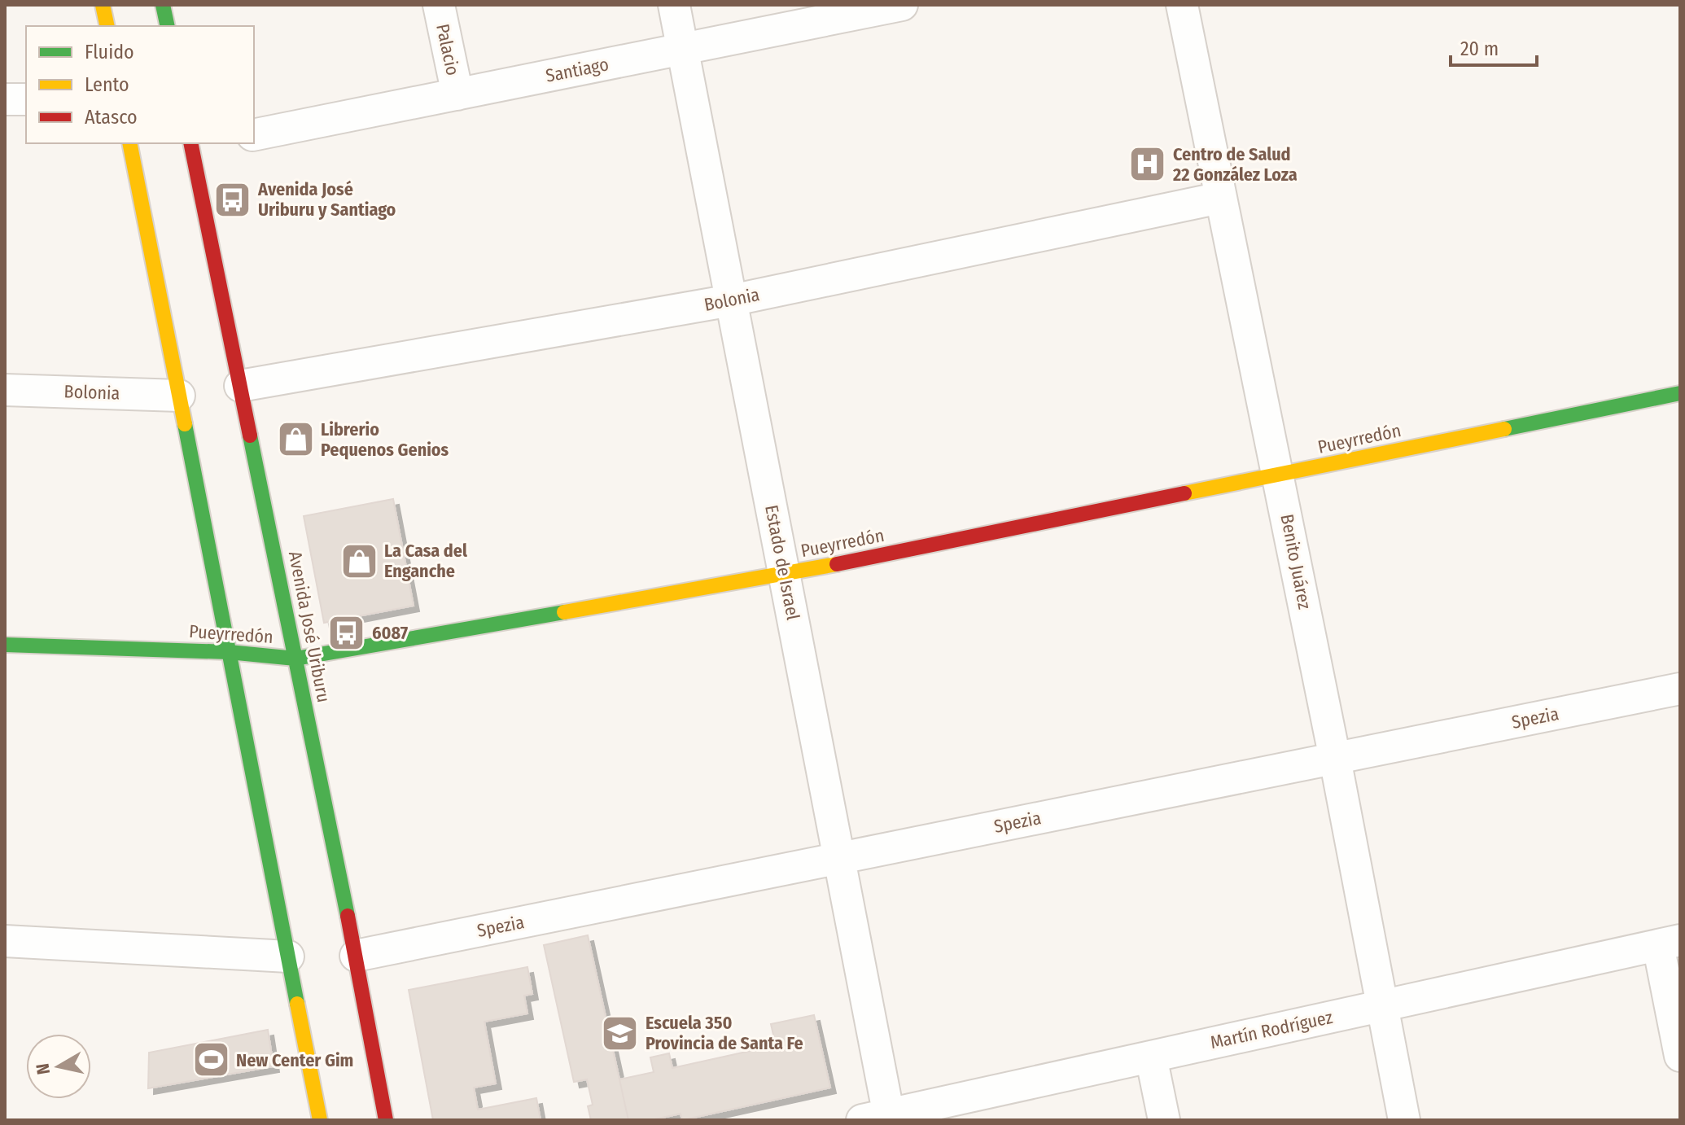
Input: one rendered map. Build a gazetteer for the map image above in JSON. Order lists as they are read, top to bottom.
{
  "streets": {
    "main road": ["Pueyrredón", "Avenida José Uriburu"],
    "street": [
      "Palacio",
      "Santiago",
      "Bolonia",
      "Benito Juárez",
      "Estado de Israel",
      "Spezia",
      "Martín Rodríguez"
    ]
  },
  "crossings": [
    ["Palacio", "Santiago"],
    ["Santiago", "Estado de Israel"],
    ["Bolonia", "Benito Juárez"],
    ["Bolonia", "Estado de Israel"],
    ["Bolonia", "Avenida José Uriburu"],
    ["Pueyrredón", "Benito Juárez"],
    ["Pueyrredón", "Estado de Israel"],
    ["Pueyrredón", "Avenida José Uriburu"],
    ["Benito Juárez", "Spezia"],
    ["Benito Juárez", "Martín Rodríguez"],
    ["Estado de Israel", "Spezia"],
    ["Estado de Israel", "Martín Rodríguez"],
    ["Avenida José Uriburu", "Spezia"]
  ],
  "places": {
    "hospital": ["Centro de Salud 22 González Loza"],
    "bus stop": ["Avenida José Uriburu y Santiago", "6087"],
    "shop": ["Librerio Pequenos Genios", "La Casa del Enganche"],
    "school or university": ["Escuela 350 Provincia de Santa Fe"],
    "sports": ["New Center Gim"]
  },
  "legend": ["Fluido", "Lento", "Atasco"],
  "scale_bar": "20 m",
  "north": "left"
}
